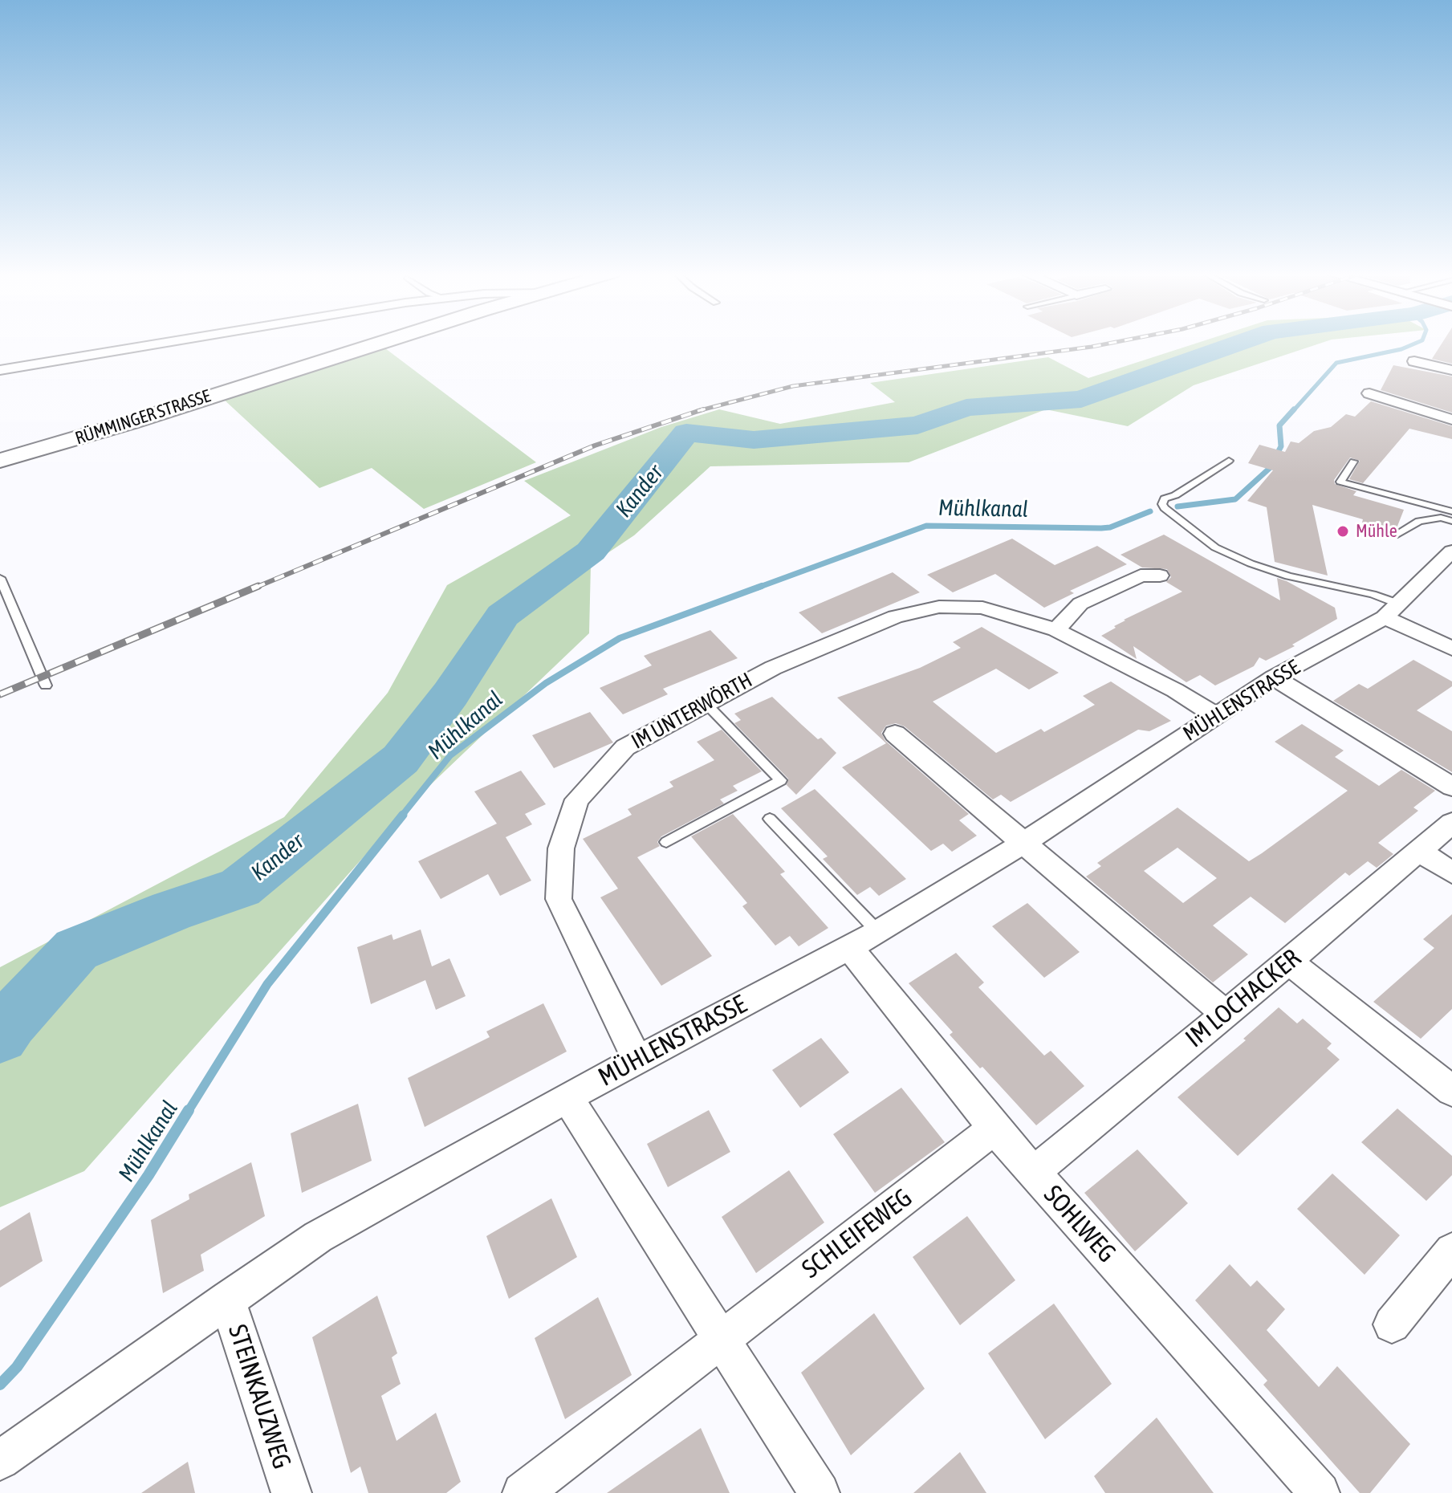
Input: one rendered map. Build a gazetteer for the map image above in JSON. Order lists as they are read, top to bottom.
{
  "streets": {
    "main road": ["RÜMMINGER STRASSE"],
    "street": [
      "MÜHLENSTRASSE",
      "IM UNTERWÖRTH",
      "IM LOCHACKER",
      "SOHLWEG",
      "SCHLEIFEWEG",
      "STEINKAUZWEG"
    ]
  },
  "crossings": [
    ["MÜHLENSTRASSE", "IM UNTERWÖRTH"],
    ["MÜHLENSTRASSE", "SOHLWEG"],
    ["MÜHLENSTRASSE", "STEINKAUZWEG"],
    ["IM LOCHACKER", "SOHLWEG"],
    ["SOHLWEG", "SCHLEIFEWEG"]
  ],
  "water": ["Kander", "Mühlkanal"],
  "places": ["Mühle"]
}
